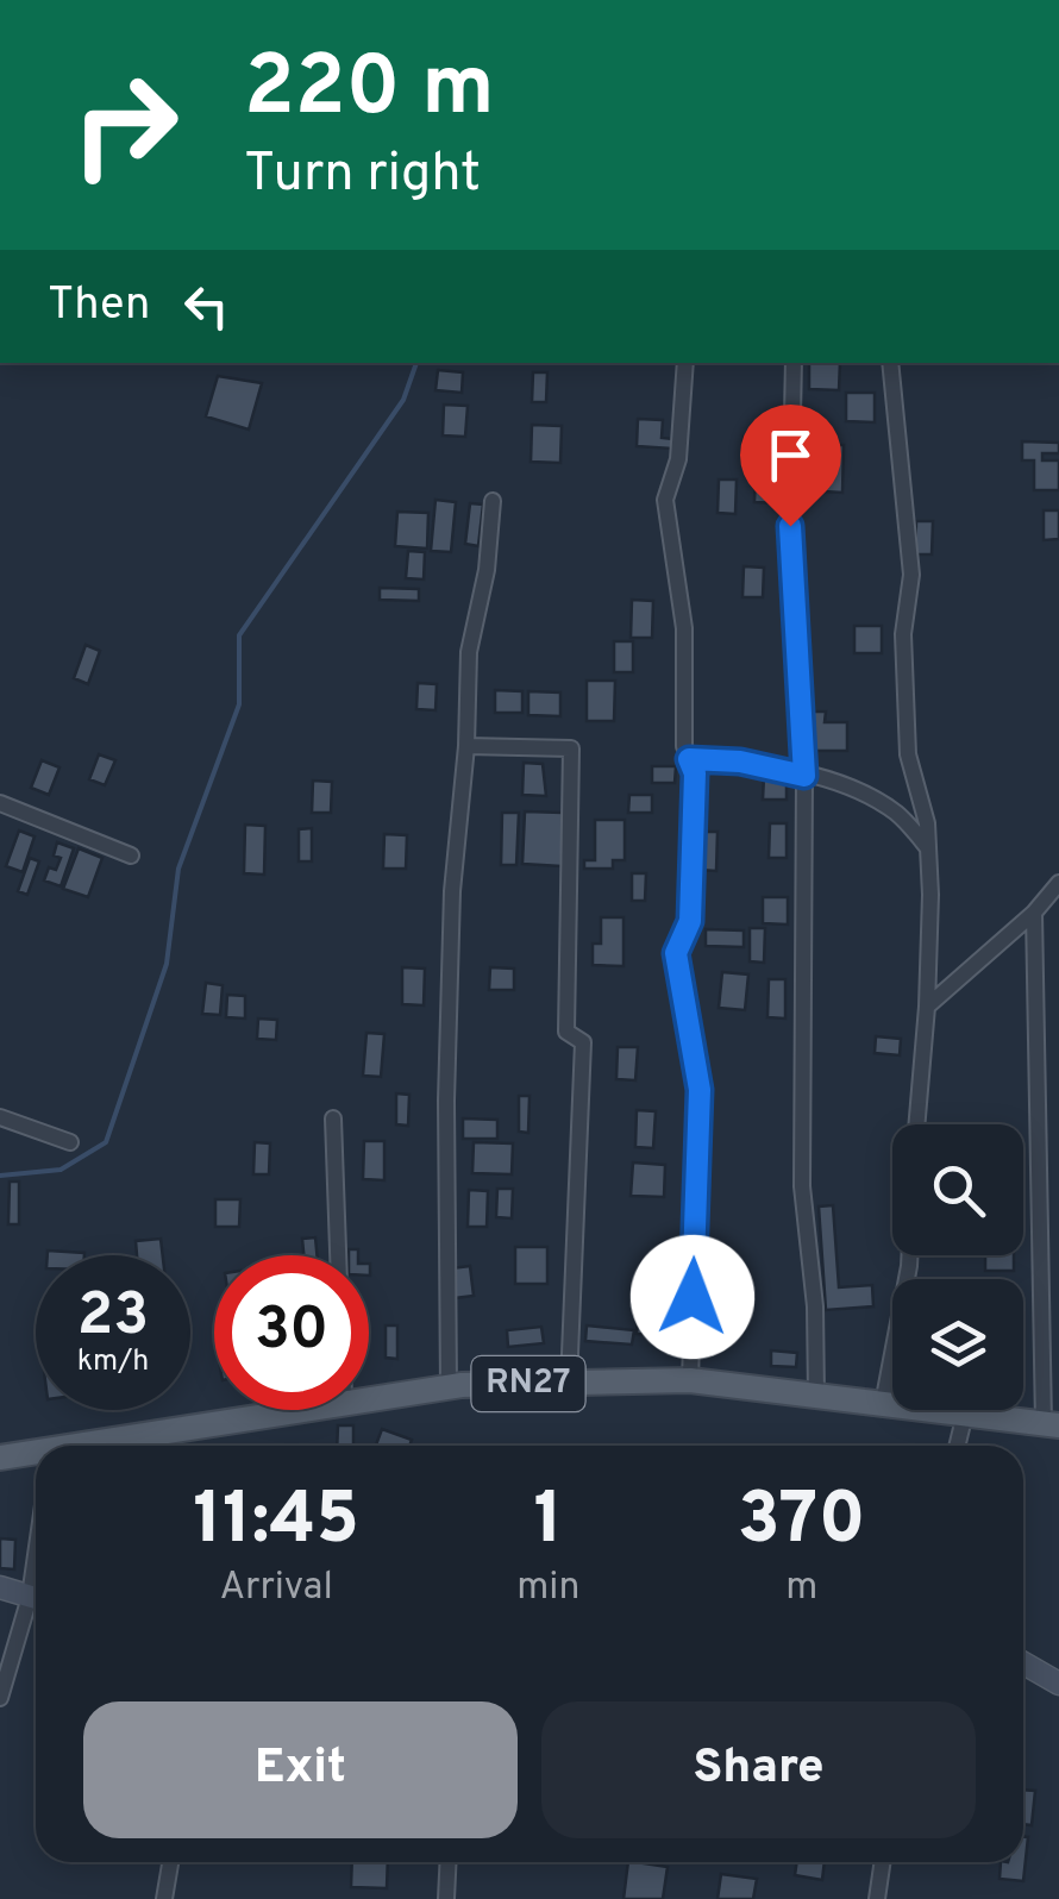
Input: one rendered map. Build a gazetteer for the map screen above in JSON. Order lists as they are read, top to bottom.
{
  "streets": {
    "main road": ["RN27"]
  },
  "page": {
    "turn": ["220 m", "Turn right"],
    "then": "Then",
    "speed": "23 km/h",
    "limit": "30",
    "eta": [
      "11:45",
      "Arrival",
      "1",
      "min",
      "370",
      "m"
    ],
    "buttons": ["Exit", "Share"]
  }
}
